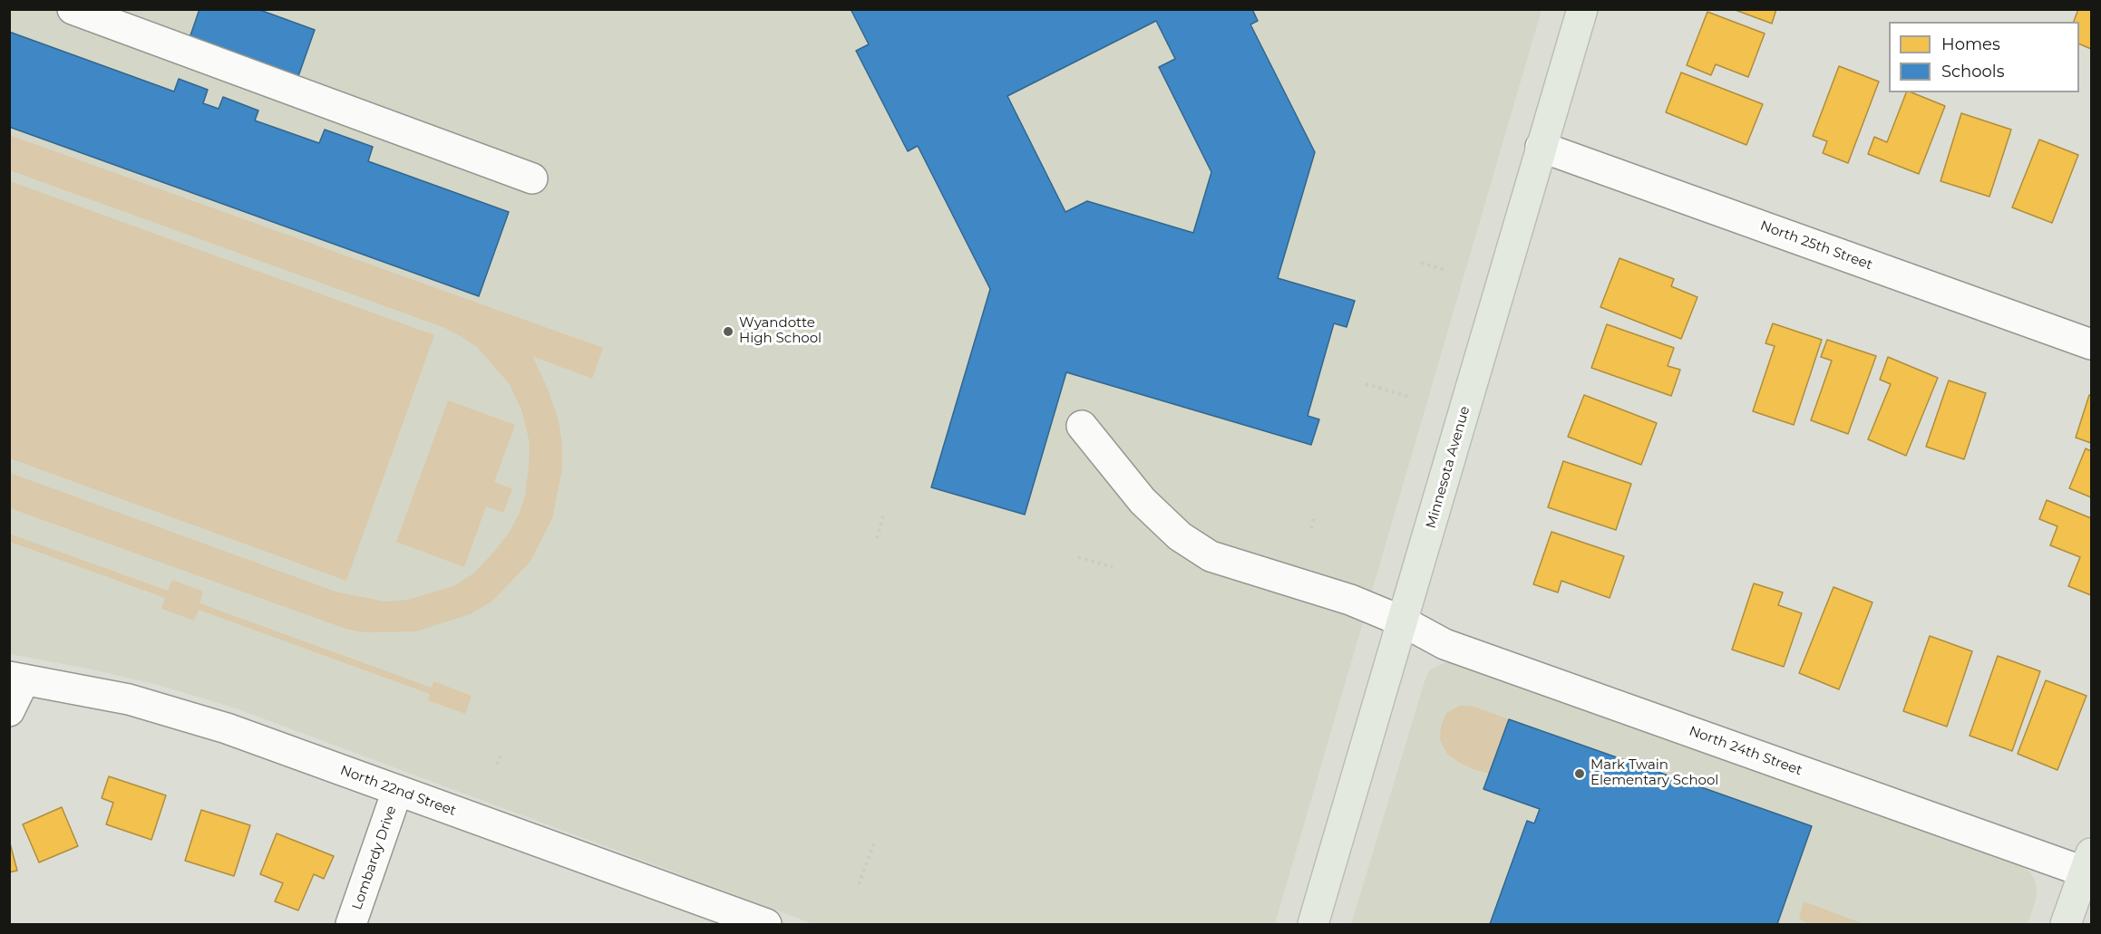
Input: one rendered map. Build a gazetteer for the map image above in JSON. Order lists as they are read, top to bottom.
{
  "streets": {
    "main road": ["Minnesota Avenue"],
    "street": [
      "North 25th Street",
      "North 24th Street",
      "North 22nd Street",
      "Lombardy Drive"
    ]
  },
  "crossings": [
    ["North 25th Street", "Minnesota Avenue"],
    ["Minnesota Avenue", "North 24th Street"],
    ["North 22nd Street", "Lombardy Drive"]
  ],
  "places": ["Wyandotte High School", "Mark Twain Elementary School"],
  "legend": ["Homes", "Schools"]
}
